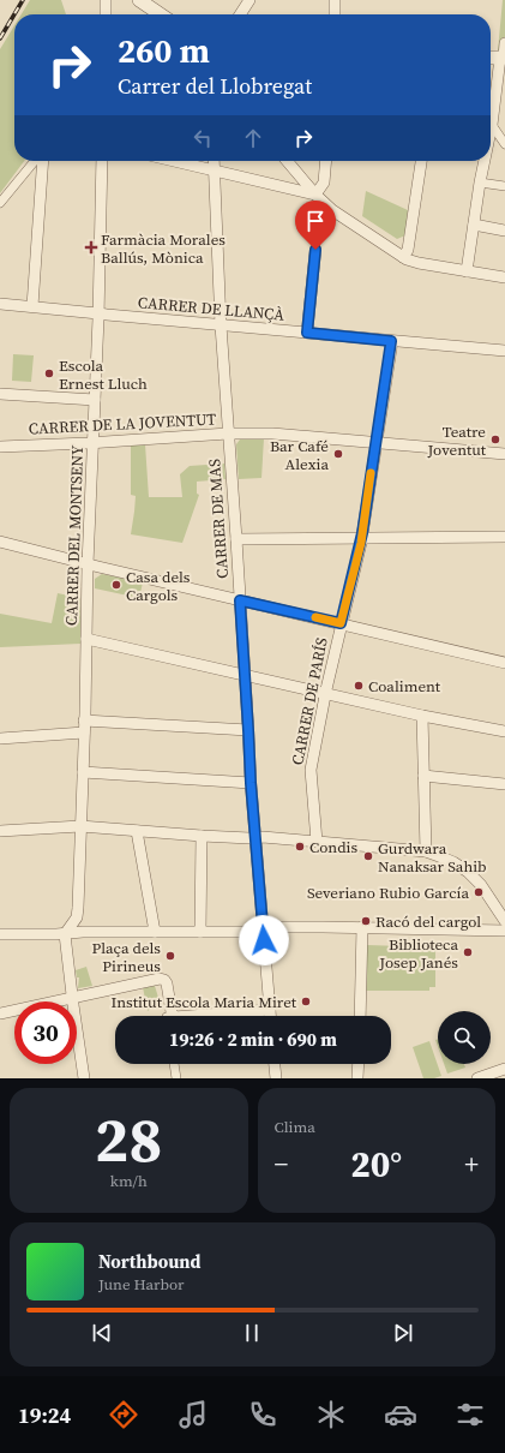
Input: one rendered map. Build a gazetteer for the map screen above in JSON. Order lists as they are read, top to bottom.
{
  "streets": {
    "street": [
      "CARRER DE LLANÇÀ",
      "CARRER DE LA JOVENTUT",
      "CARRER DE MAS",
      "CARRER DEL MONTSENY",
      "CARRER DE PARÍS"
    ]
  },
  "crossings": [
    ["CARRER DE LLANÇÀ", "CARRER DE MAS"],
    ["CARRER DE LLANÇÀ", "CARRER DEL MONTSENY"],
    ["CARRER DE LLANÇÀ", "CARRER DE PARÍS"],
    ["CARRER DE LA JOVENTUT", "CARRER DE MAS"],
    ["CARRER DE LA JOVENTUT", "CARRER DEL MONTSENY"],
    ["CARRER DE LA JOVENTUT", "CARRER DE PARÍS"]
  ],
  "places": {
    "health": ["Farmàcia Morales Ballús, Mònica"],
    "other": [
      "Escola Ernest Lluch",
      "Teatre Joventut",
      "Bar Café Alexia",
      "Casa dels Cargols",
      "Coaliment",
      "Condis",
      "Gurdwara Nanaksar Sahib",
      "Severiano Rubio García",
      "Racó del cargol",
      "Biblioteca Josep Janés",
      "Plaça dels Pirineus",
      "Institut Escola Maria Miret"
    ]
  },
  "page": {
    "turn": ["260 m", "Carrer del Llobregat"],
    "limit": "30",
    "trip": "19:26 · 2 min · 690 m",
    "tile": [
      ["28", "km/h"],
      "Clima"
    ],
    "heat": ["−", "20°", "+"],
    "song": ["Northbound", "June Harbor"],
    "tabs": "19:24"
  }
}
